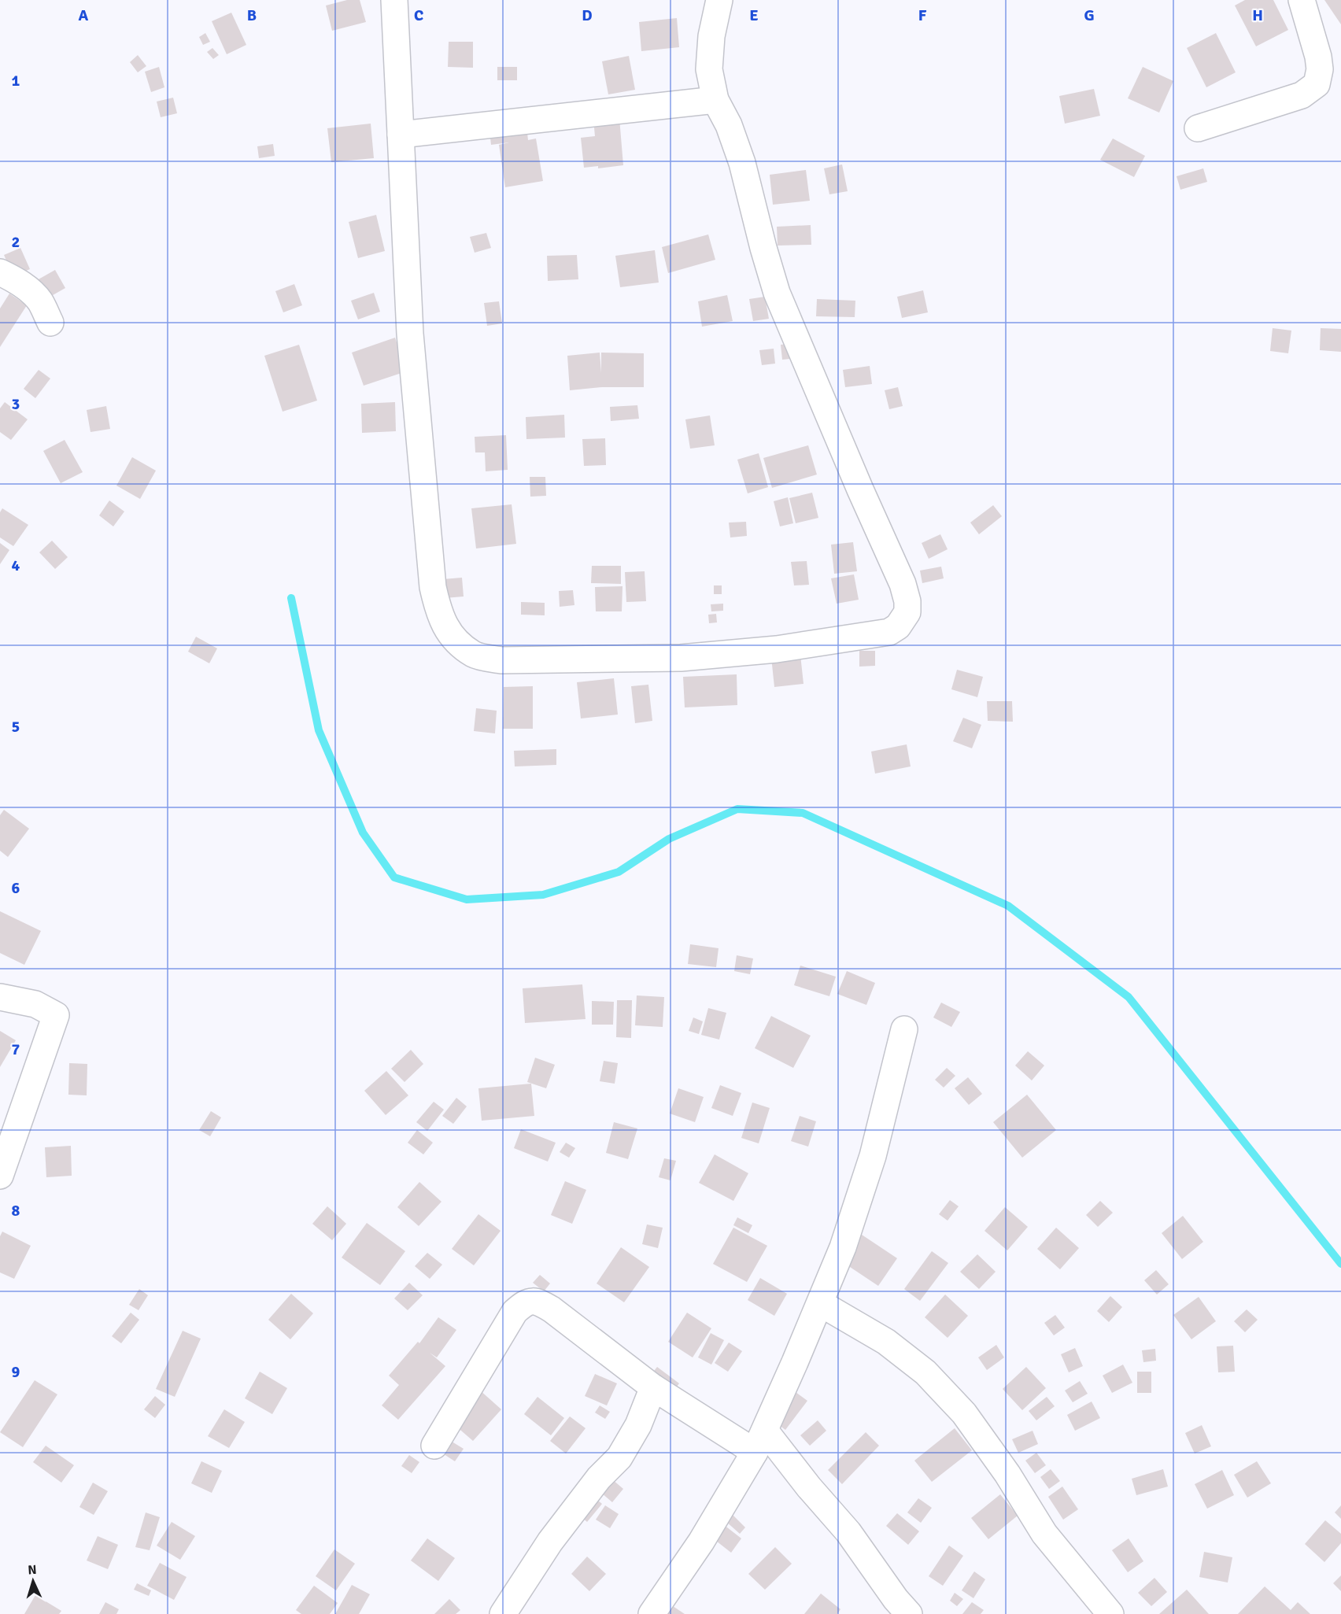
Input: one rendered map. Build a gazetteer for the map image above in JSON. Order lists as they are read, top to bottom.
{
  "north": "top",
  "grid": {
    "columns": [
      "A",
      "B",
      "C",
      "D",
      "E",
      "F",
      "G",
      "H"
    ],
    "rows": [
      "1",
      "2",
      "3",
      "4",
      "5",
      "6",
      "7",
      "8",
      "9"
    ]
  }
}
